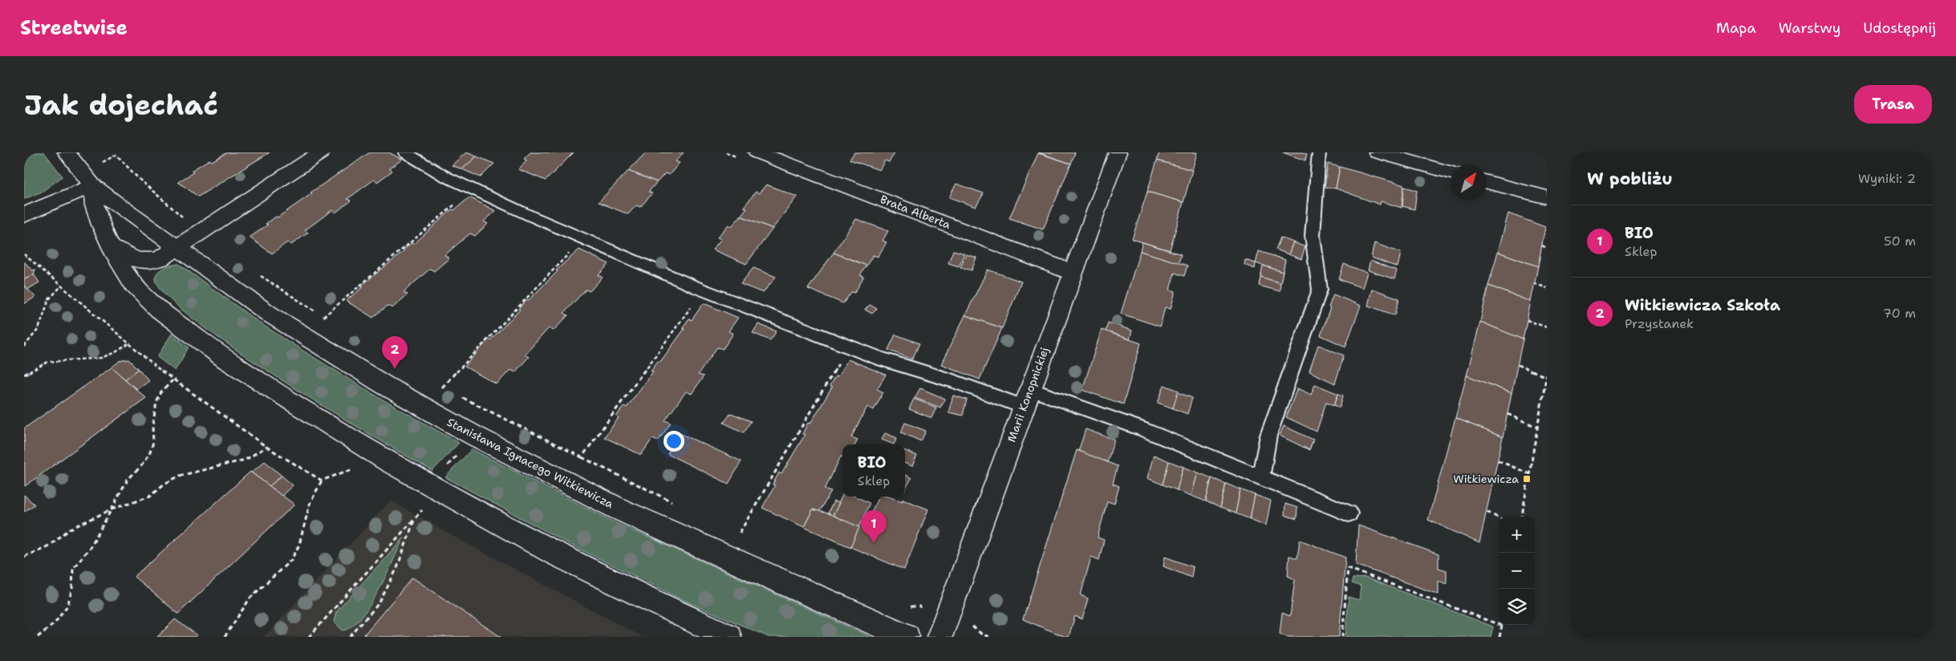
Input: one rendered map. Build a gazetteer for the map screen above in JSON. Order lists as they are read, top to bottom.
{
  "streets": {
    "street": ["Brata Alberta", "Marii Konopnickiej", "Stanisława Ignacego Witkiewicza"]
  },
  "crossings": [
    ["Brata Alberta", "Marii Konopnickiej"]
  ],
  "places": {
    "transit": ["Witkiewicza"]
  },
  "north": "top right",
  "page": {
    "header": "Streetwise",
    "nav": ["Mapa", "Warstwy", "Udostępnij"],
    "buttons": "Trasa",
    "title": "Jak dojechać",
    "heading": ["W pobliżu", "Wyniki: 2"],
    "list": [
      {
        "mark": "1",
        "name": "BIO",
        "note": "Sklep",
        "value": "50 m"
      },
      {
        "mark": "2",
        "name": "Witkiewicza Szkoła",
        "note": "Przystanek",
        "value": "70 m"
      }
    ],
    "pins": ["2", "1"],
    "popup": ["BIO", "Sklep"],
    "map_buttons": ["+", "−"]
  }
}
